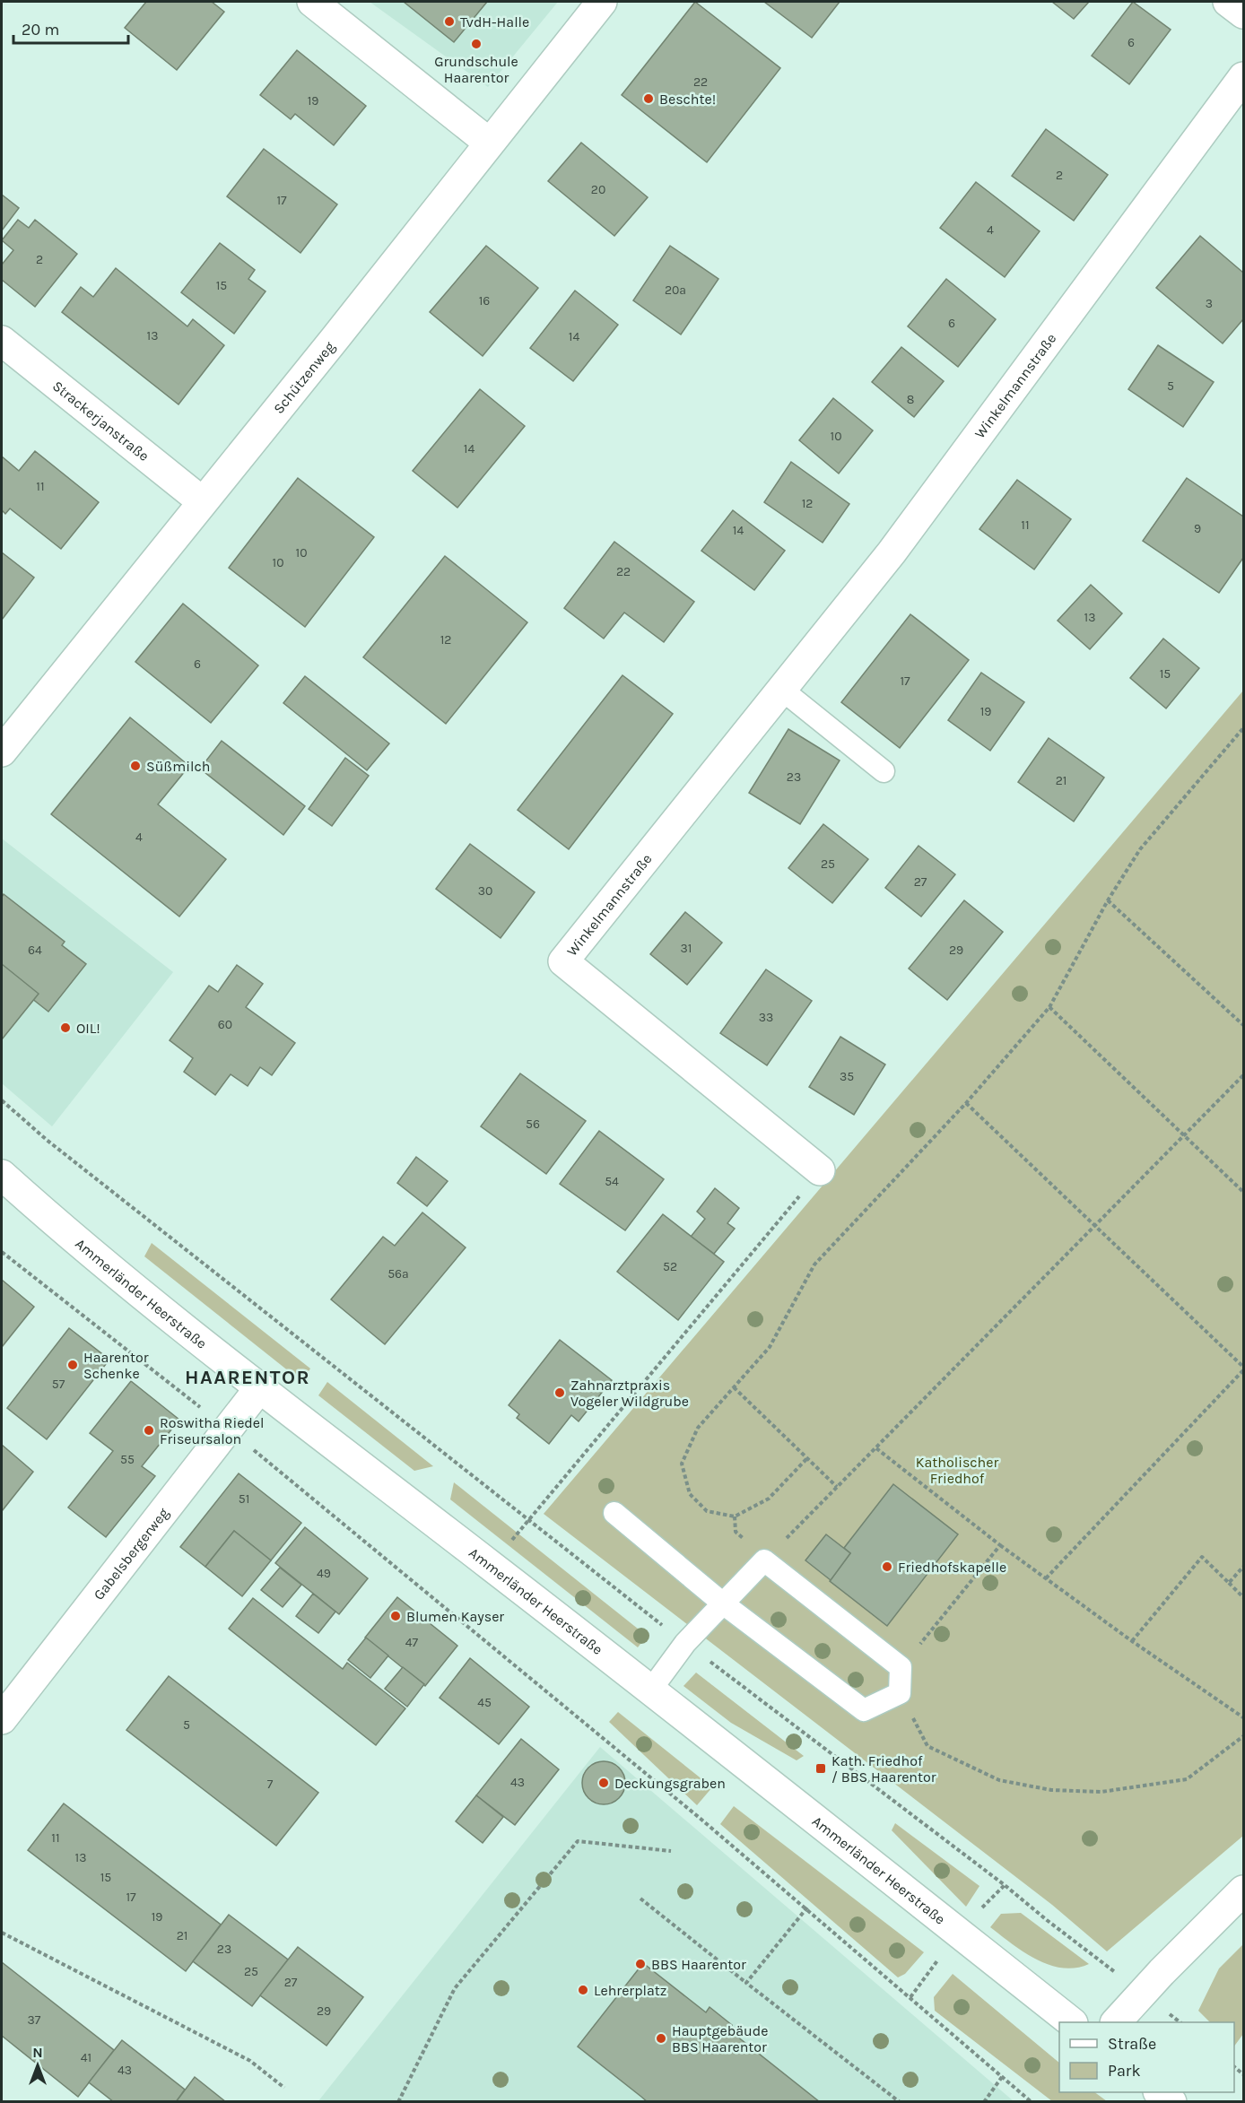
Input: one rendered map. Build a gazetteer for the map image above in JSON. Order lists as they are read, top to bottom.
{
  "streets": {
    "main road": [
      "Schützenweg",
      "Winkelmannstraße",
      "Strackerjanstraße",
      "Ammerländer Heerstraße",
      "Gabelsbergerweg"
    ]
  },
  "crossings": [
    ["Schützenweg", "Strackerjanstraße"],
    ["Ammerländer Heerstraße", "Gabelsbergerweg"]
  ],
  "districts": ["HAARENTOR"],
  "parks": ["Katholischer Friedhof"],
  "places": {
    "other": [
      "TvdH-Halle",
      "Grundschule Haarentor",
      "Beschte!",
      "Süßmilch",
      "OIL!",
      "Haarentor Schenke",
      "Zahnarztpraxis Vogeler Wildgrube",
      "Roswitha Riedel Friseursalon",
      "Friedhofskapelle",
      "Blumen Kayser",
      "Deckungsgraben",
      "BBS Haarentor",
      "Lehrerplatz",
      "Hauptgebäude BBS Haarentor"
    ],
    "transit": ["Kath. Friedhof / BBS Haarentor"]
  },
  "house_numbers": [
    "6",
    "22",
    "19",
    "2",
    "20",
    "17",
    "4",
    "2",
    "15",
    "20a",
    "16",
    "3",
    "6",
    "13",
    "14",
    "5",
    "8",
    "10",
    "14",
    "11",
    "12",
    "11",
    "9",
    "14",
    "10",
    "10",
    "22",
    "13",
    "12",
    "6",
    "15",
    "17",
    "19",
    "23",
    "21",
    "4",
    "25",
    "27",
    "30",
    "31",
    "64",
    "29",
    "33",
    "60",
    "35",
    "56",
    "54",
    "52",
    "56a",
    "57",
    "55",
    "51",
    "49",
    "47",
    "45",
    "5",
    "43",
    "7",
    "11",
    "13",
    "15",
    "17",
    "19",
    "21",
    "23",
    "25",
    "27",
    "29",
    "37",
    "41",
    "43"
  ],
  "legend": ["Straße", "Park"],
  "scale_bar": "20 m",
  "north": "top"
}
